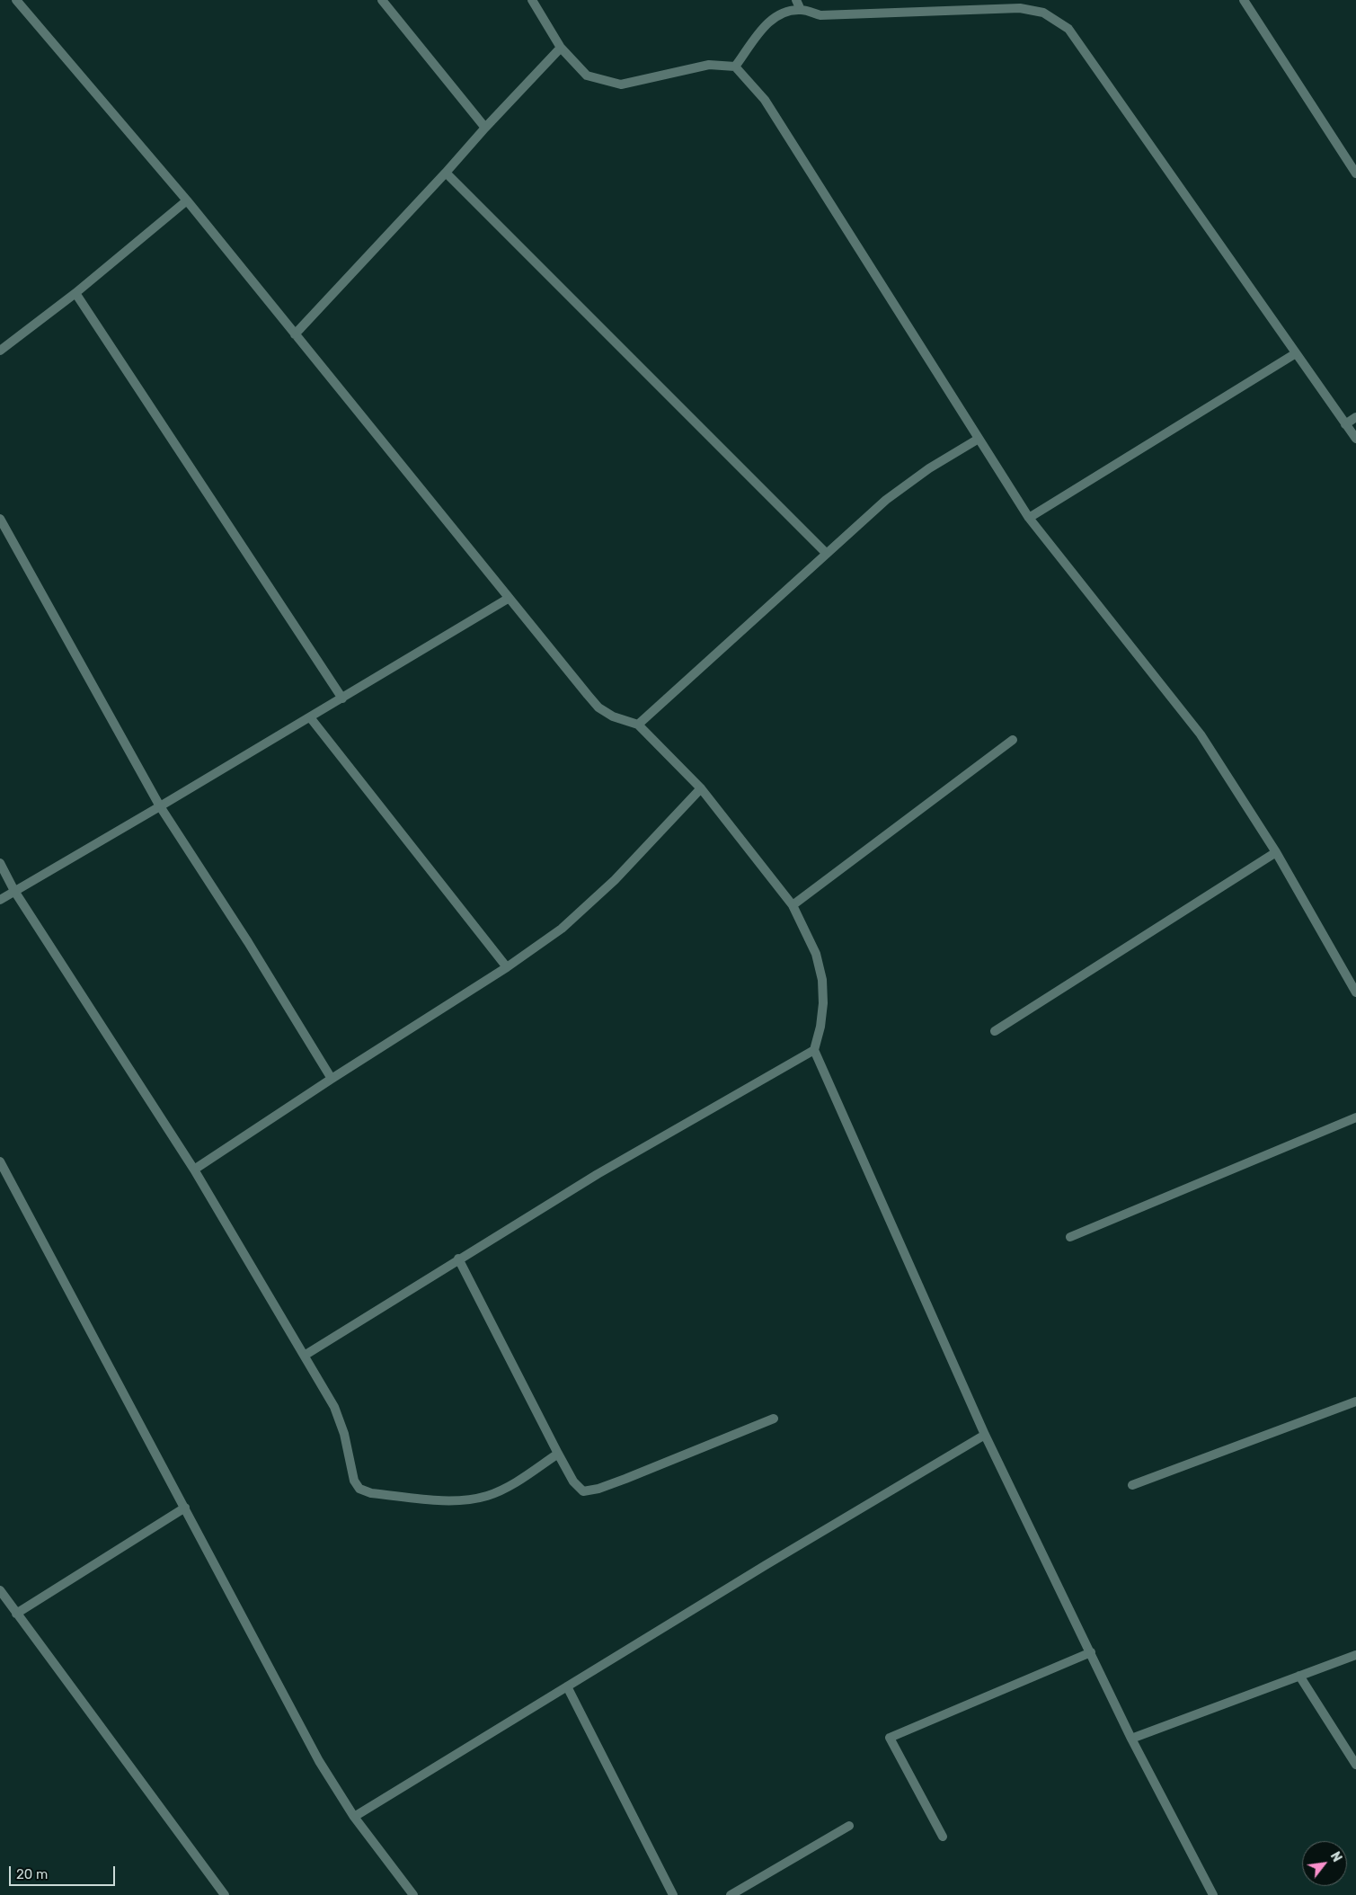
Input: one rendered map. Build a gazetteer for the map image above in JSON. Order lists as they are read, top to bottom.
{
  "scale_bar": "20 m",
  "north": "top right"
}
